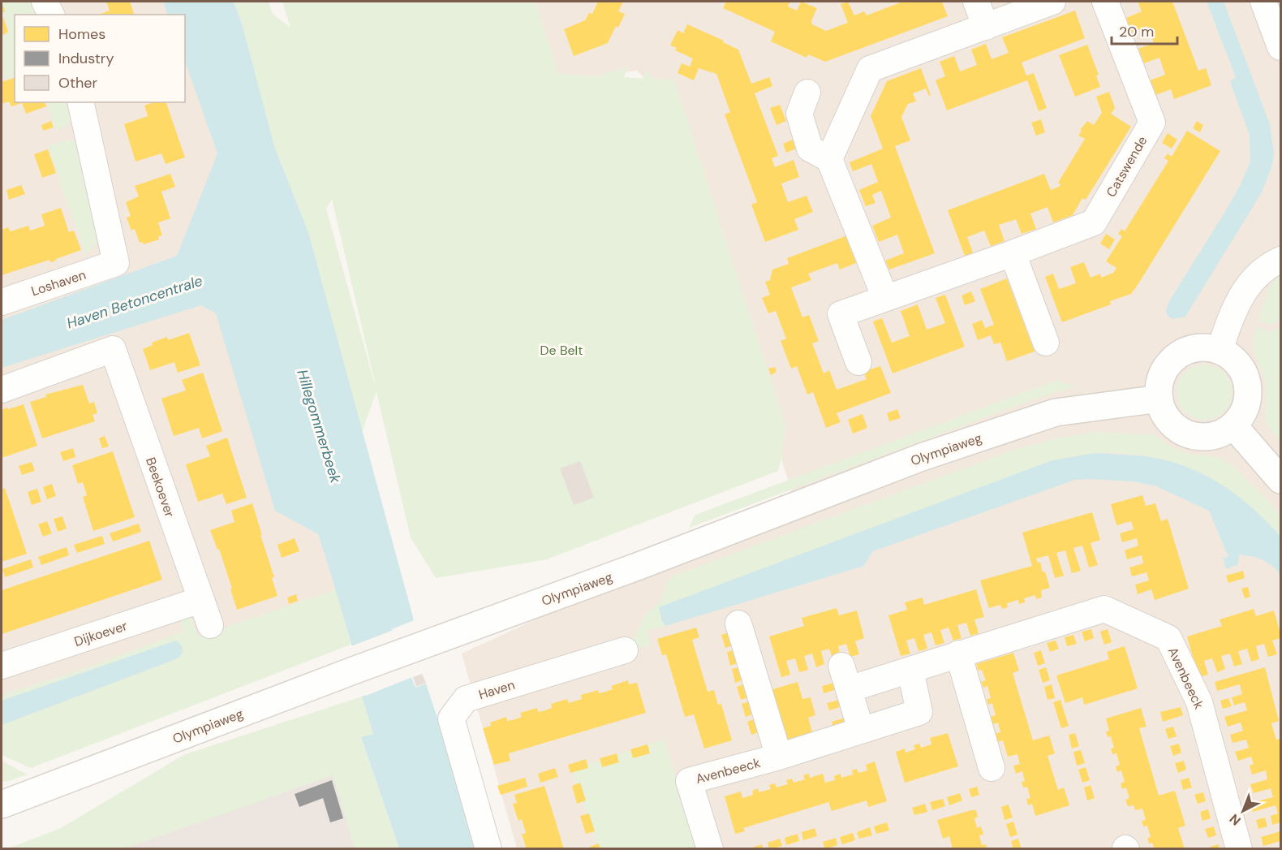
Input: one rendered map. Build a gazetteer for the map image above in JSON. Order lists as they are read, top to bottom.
{
  "streets": {
    "main road": ["Olympiaweg"],
    "street": [
      "Catswende",
      "Loshaven",
      "Beekoever",
      "Dijkoever",
      "Avenbeeck",
      "Haven"
    ]
  },
  "crossings": [
    ["Beekoever", "Dijkoever"]
  ],
  "water": ["Haven Betoncentrale", "Hillegommerbeek"],
  "parks": ["De Belt"],
  "legend": ["Homes", "Industry", "Other"],
  "scale_bar": "20 m",
  "north": "bottom left"
}
